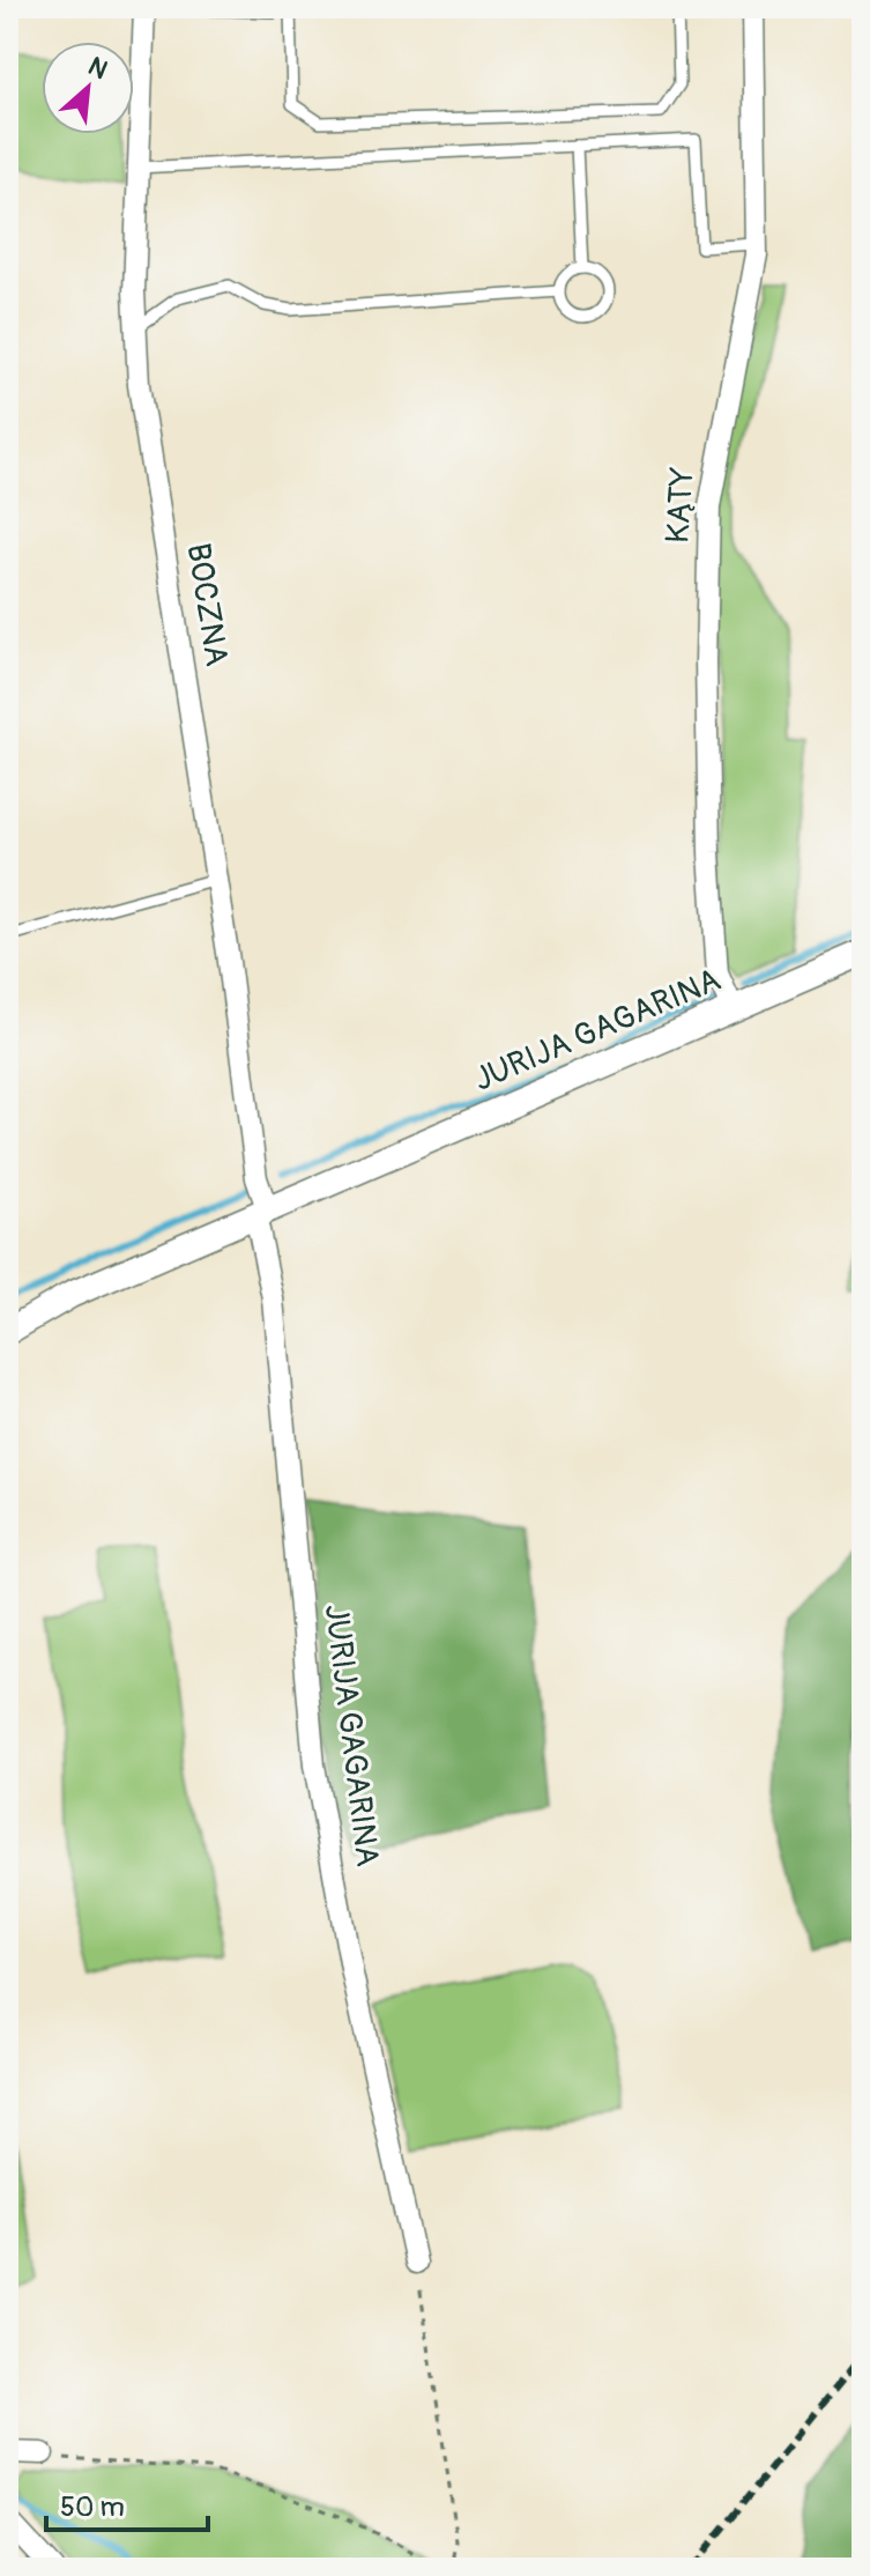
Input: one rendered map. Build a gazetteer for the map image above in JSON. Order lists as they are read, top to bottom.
{
  "streets": {
    "street": ["KĄTY", "BOCZNA", "JURIJA GAGARINA"]
  },
  "crossings": [
    ["KĄTY", "JURIJA GAGARINA"],
    ["BOCZNA", "JURIJA GAGARINA"]
  ],
  "scale_bar": "50 m",
  "north": "top right"
}
